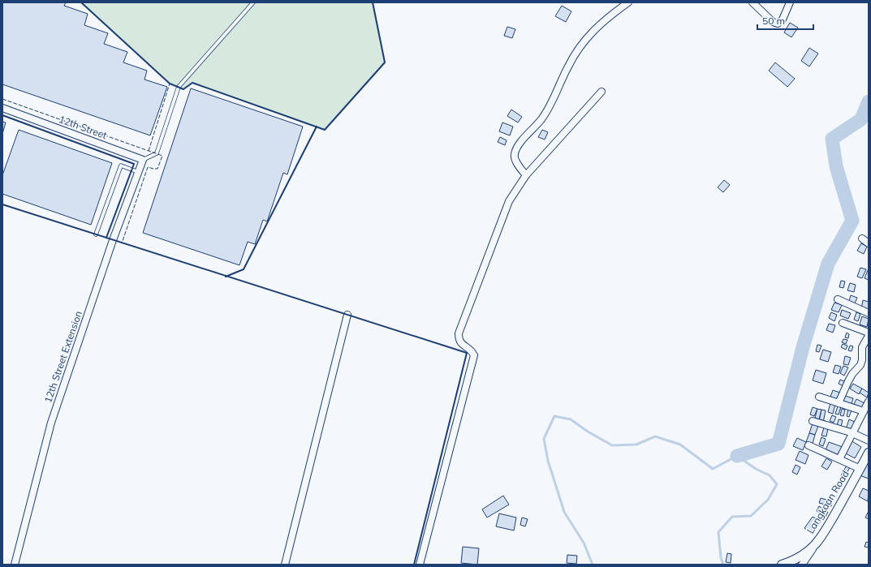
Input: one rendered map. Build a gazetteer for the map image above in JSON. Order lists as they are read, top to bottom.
{
  "streets": {
    "street": ["12th Street", "12th Street Extension", "Langkaan Road"]
  },
  "crossings": [
    ["12th Street", "12th Street Extension"]
  ],
  "scale_bar": "50 m"
}
